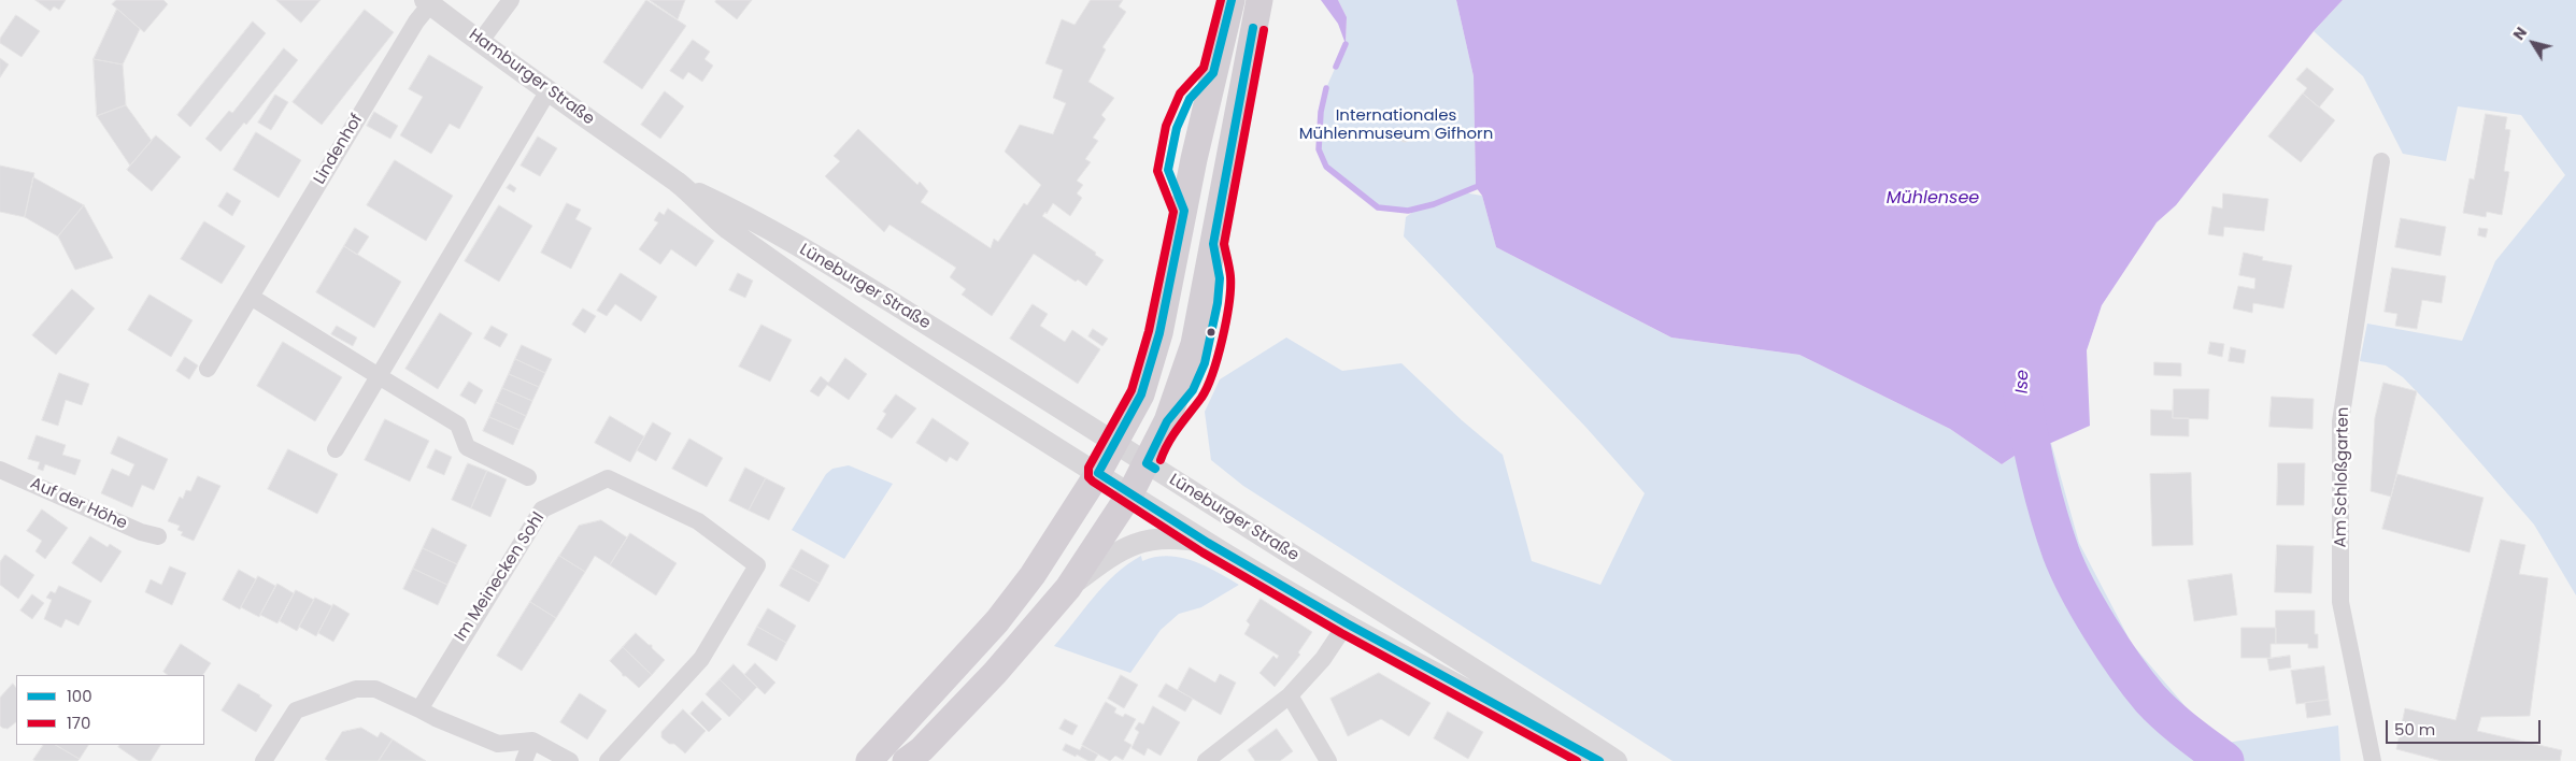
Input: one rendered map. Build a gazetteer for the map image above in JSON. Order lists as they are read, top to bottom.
{
  "streets": {
    "street": [
      "Hamburger Straße",
      "Lindenhof",
      "Lüneburger Straße",
      "Am Schloßgarten",
      "Auf der Höhe",
      "Im Meinecken Sohl"
    ]
  },
  "crossings": [
    ["Hamburger Straße", "Lindenhof"],
    ["Hamburger Straße", "Lüneburger Straße"]
  ],
  "water": ["Mühlensee", "Ise"],
  "parks": ["Internationales Mühlenmuseum Gifhorn"],
  "lines": ["transit line 100", "transit line 170"],
  "legend": ["100", "170"],
  "scale_bar": "50 m",
  "north": "top left"
}
